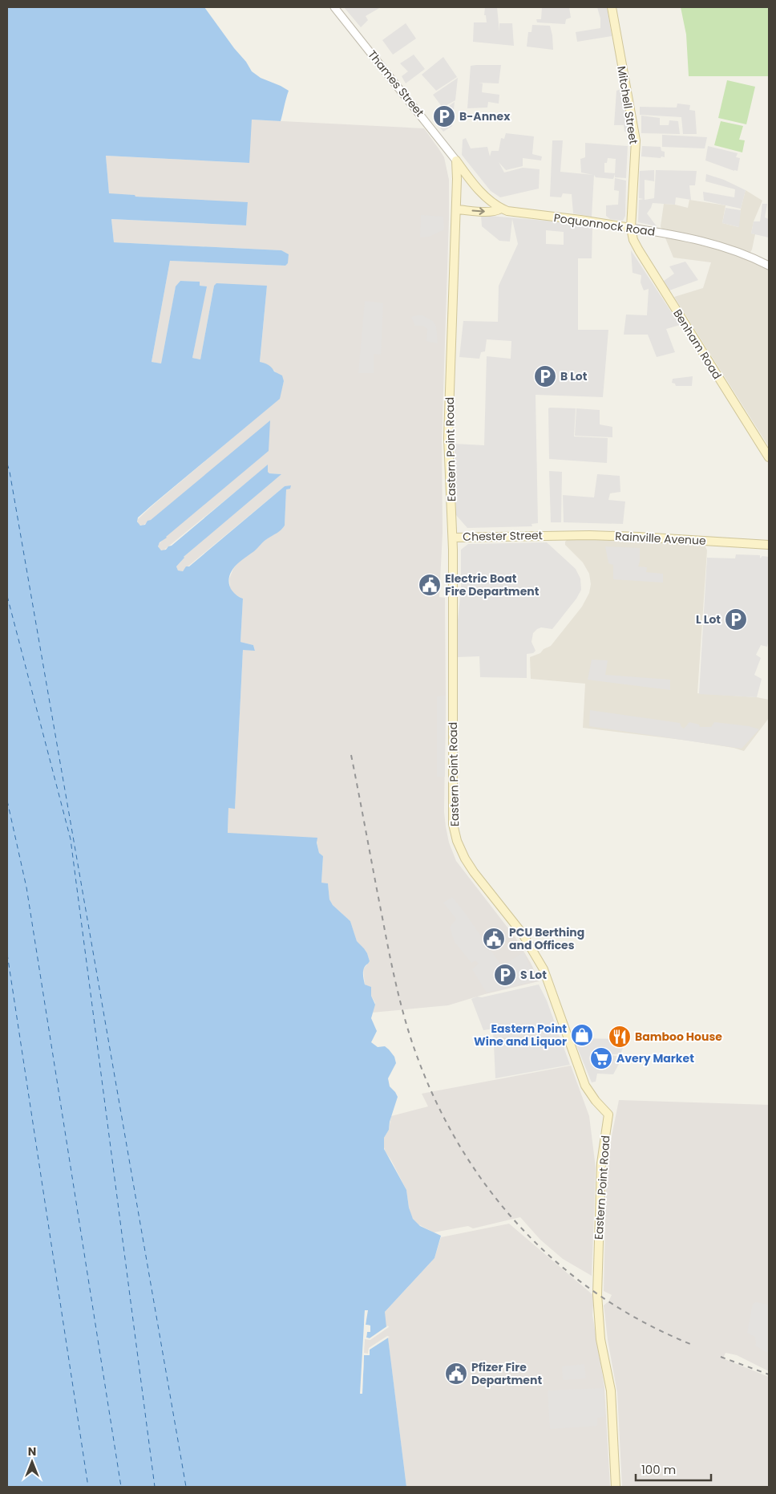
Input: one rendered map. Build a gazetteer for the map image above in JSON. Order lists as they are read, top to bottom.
{
  "streets": {
    "main road": [
      "Mitchell Street",
      "Poquonnock Road",
      "Benham Road",
      "Eastern Point Road",
      "Chester Street",
      "Rainville Avenue"
    ],
    "street": ["Thames Street"]
  },
  "crossings": [
    ["Thames Street", "Poquonnock Road"],
    ["Thames Street", "Eastern Point Road"],
    ["Mitchell Street", "Poquonnock Road"],
    ["Mitchell Street", "Benham Road"],
    ["Poquonnock Road", "Benham Road"],
    ["Poquonnock Road", "Eastern Point Road"],
    ["Eastern Point Road", "Chester Street"],
    ["Chester Street", "Rainville Avenue"]
  ],
  "places": {
    "parking": [
      "B-Annex",
      "B Lot",
      "L Lot",
      "S Lot"
    ],
    "public building": ["Electric Boat Fire Department", "PCU Berthing and Offices", "Pfizer Fire Department"],
    "shop": ["Eastern Point Wine and Liquor"],
    "restaurant": ["Bamboo House"],
    "supermarket": ["Avery Market"]
  },
  "scale_bar": "100 m",
  "north": "top"
}
